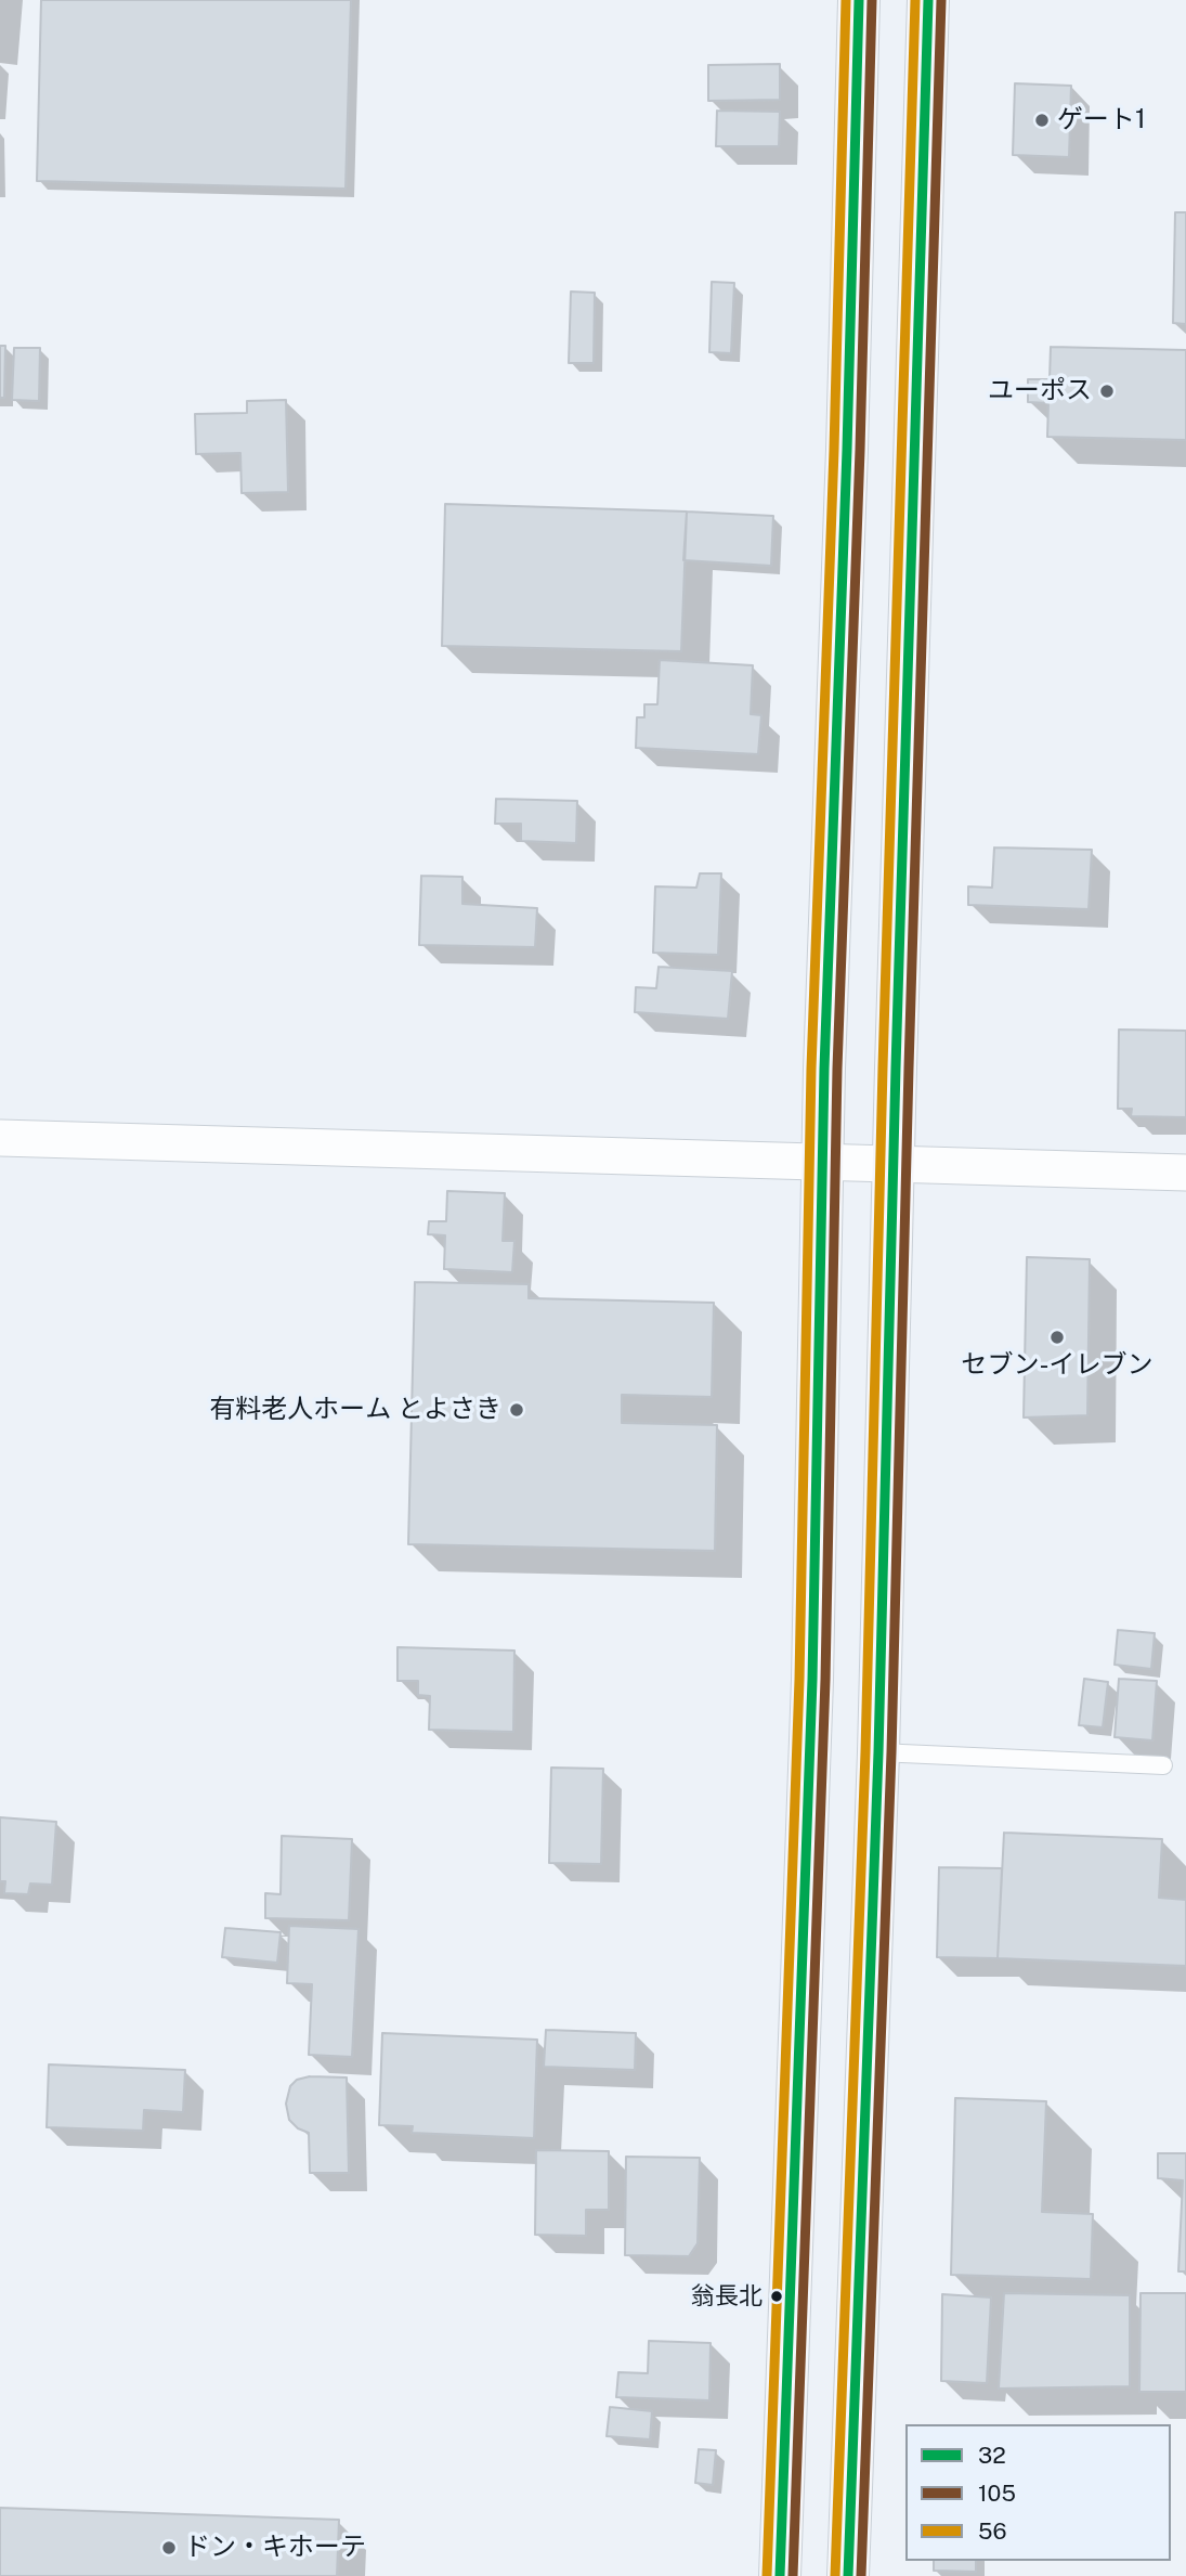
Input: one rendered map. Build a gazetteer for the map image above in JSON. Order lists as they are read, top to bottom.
{
  "places": [
    "ゲート1",
    "ユーポス",
    "セブン-イレブン",
    "有料老人ホーム とよさき",
    "翁長北",
    "ドン・キホーテ"
  ],
  "lines": ["transit line 32", "transit line 105", "transit line 56"],
  "legend": ["32", "105", "56"]
}
